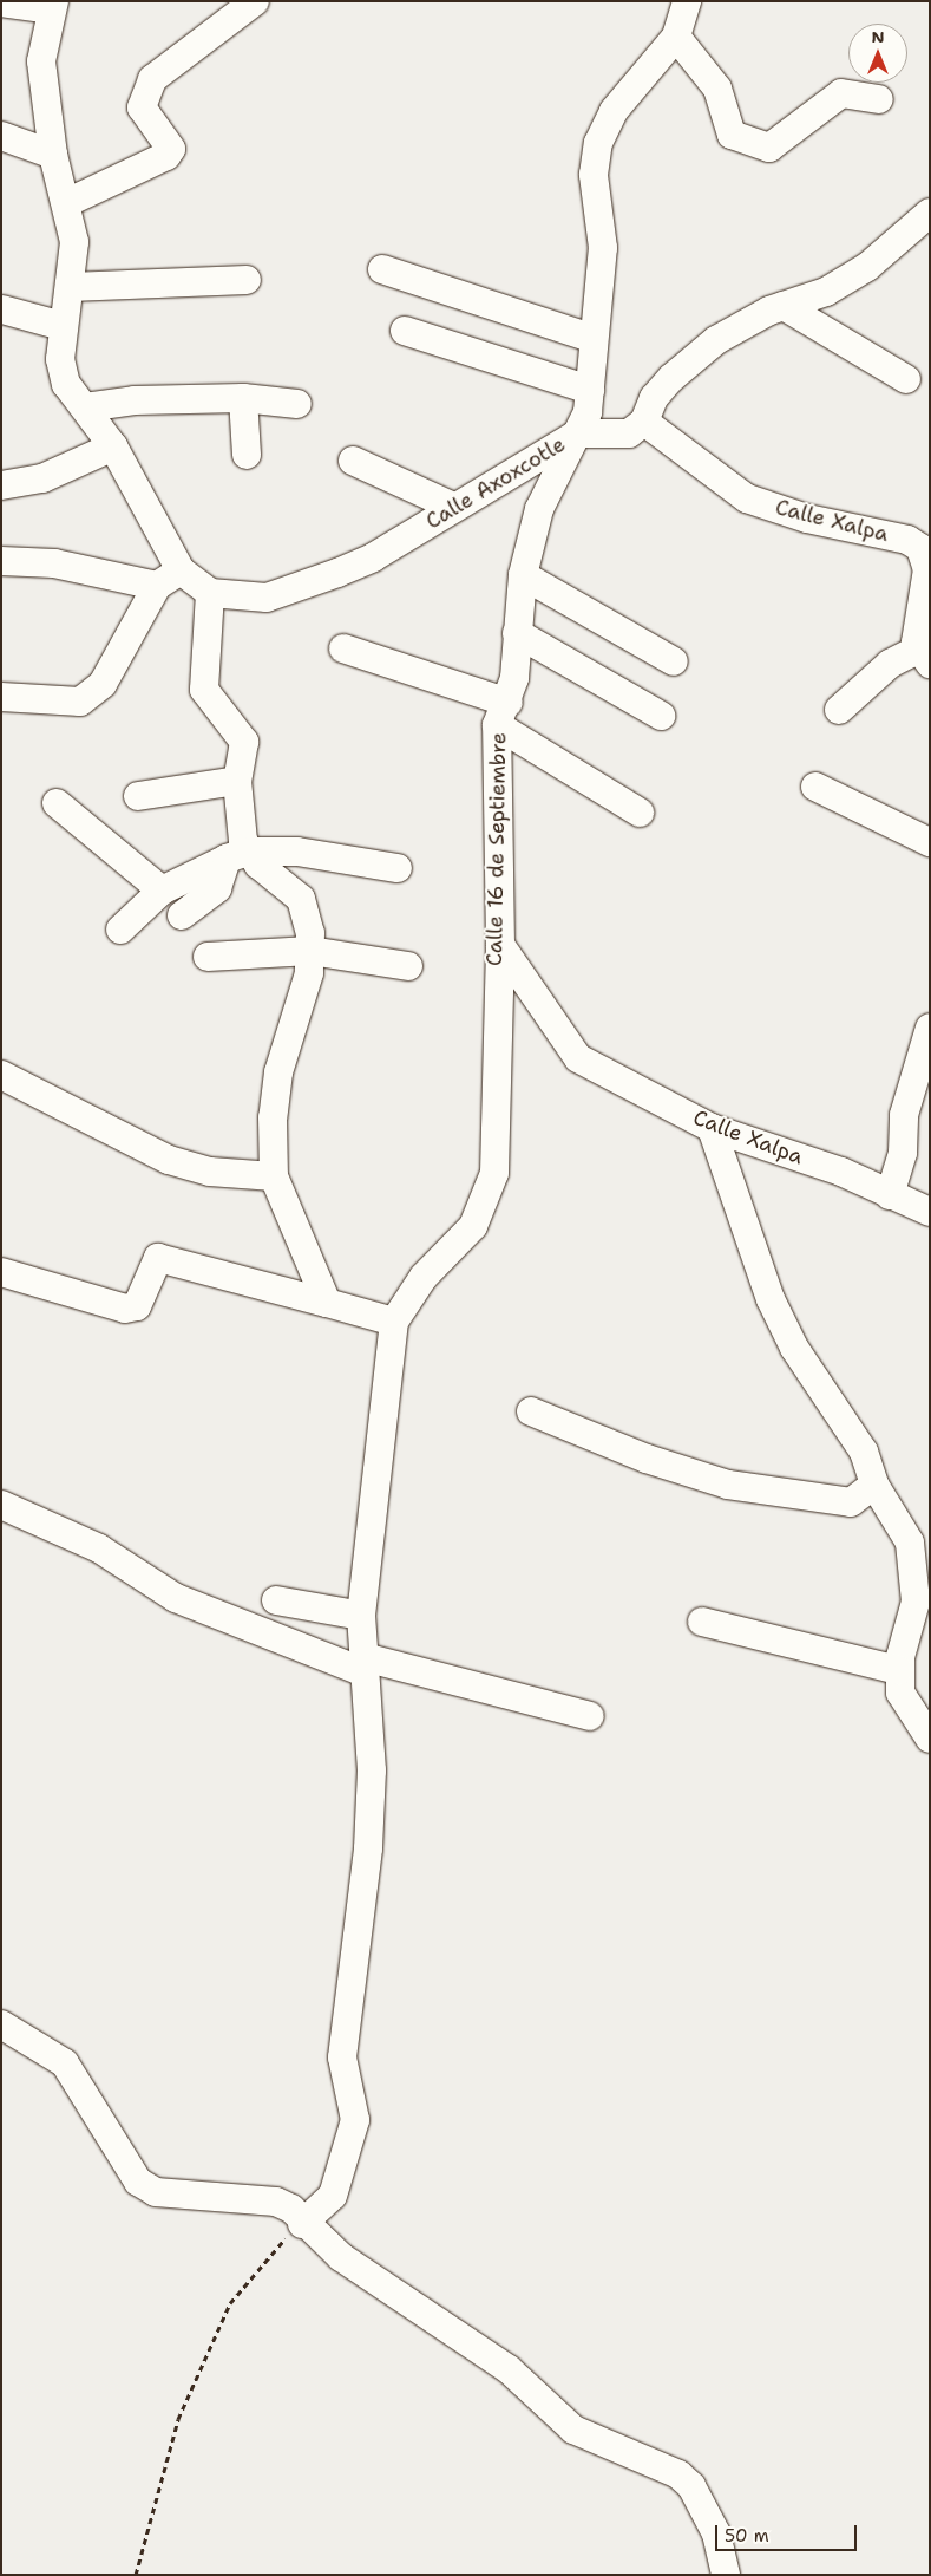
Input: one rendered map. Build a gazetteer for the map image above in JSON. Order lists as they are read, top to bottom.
{
  "streets": {
    "street": ["Calle Axoxcotle", "Calle Xalpa", "Calle 16 de Septiembre"]
  },
  "crossings": [
    ["Calle Axoxcotle", "Calle Xalpa"],
    ["Calle Axoxcotle", "Calle 16 de Septiembre"],
    ["Calle Xalpa", "Calle 16 de Septiembre"]
  ],
  "scale_bar": "50 m",
  "north": "top"
}
